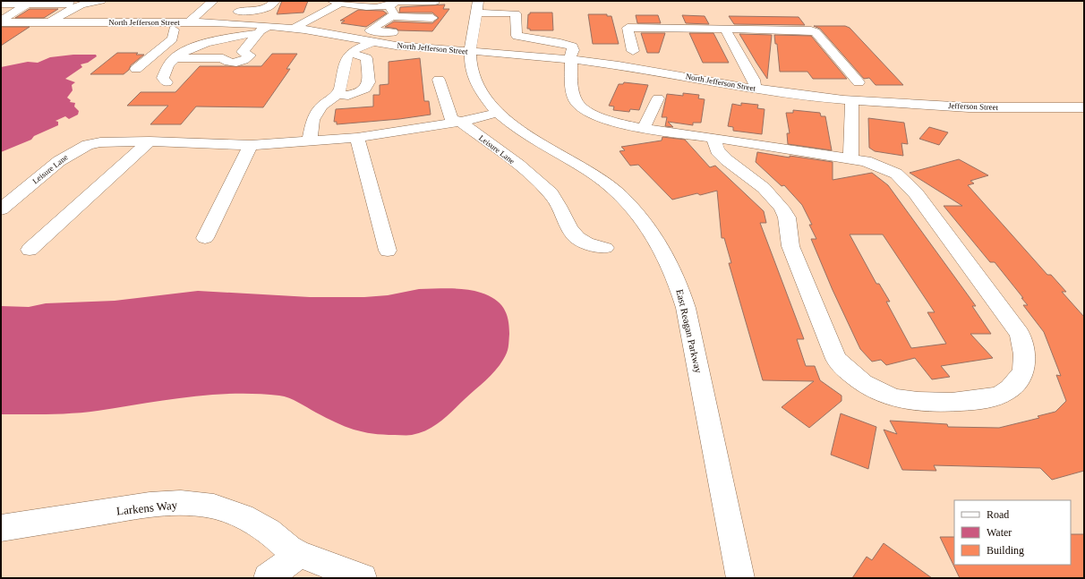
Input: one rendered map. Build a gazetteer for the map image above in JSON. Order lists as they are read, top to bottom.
{
  "streets": {
    "street": [
      "North Jefferson Street",
      "Jefferson Street",
      "Leisure Lane",
      "East Reagan Parkway",
      "Larkens Way"
    ]
  },
  "crossings": [
    ["North Jefferson Street", "Jefferson Street"],
    ["North Jefferson Street", "East Reagan Parkway"]
  ],
  "legend": ["Road", "Water", "Building"]
}
